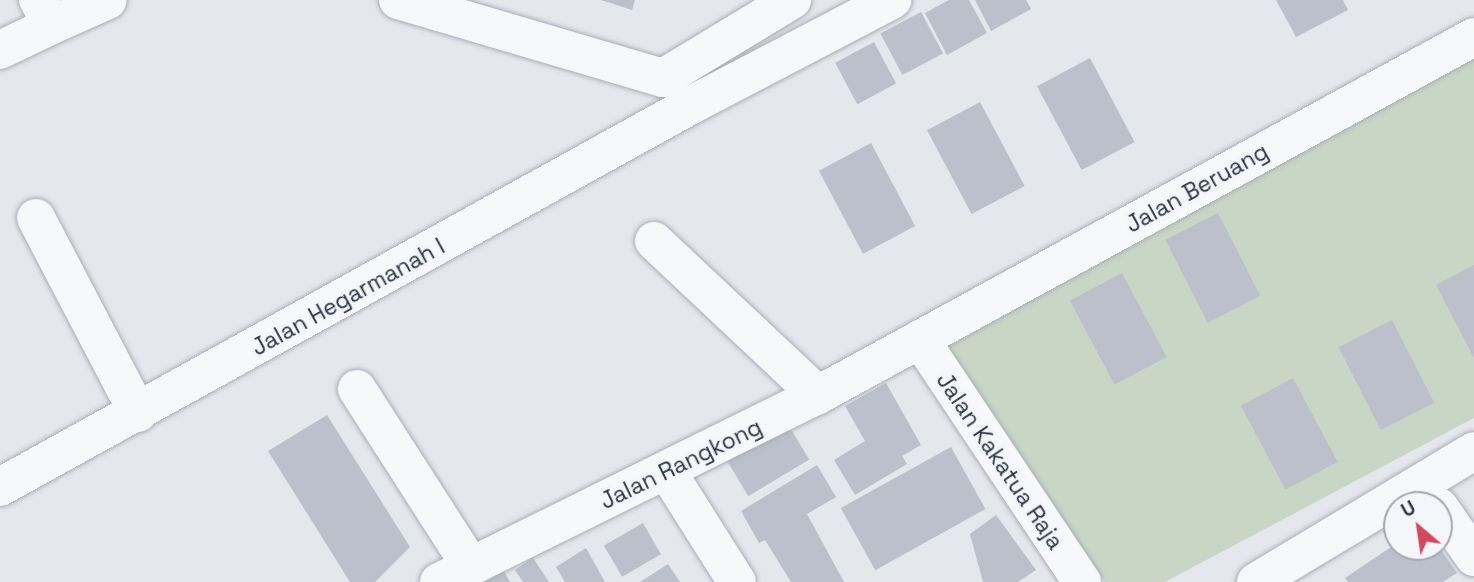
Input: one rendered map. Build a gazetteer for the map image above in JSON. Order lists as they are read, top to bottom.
{
  "streets": {
    "street": [
      "Jalan Beruang",
      "Jalan Hegarmanah I",
      "Jalan Kakatua Raja",
      "Jalan Rangkong"
    ]
  },
  "crossings": [
    ["Jalan Beruang", "Jalan Kakatua Raja"],
    ["Jalan Beruang", "Jalan Rangkong"],
    ["Jalan Kakatua Raja", "Jalan Rangkong"]
  ],
  "north": "top left"
}
